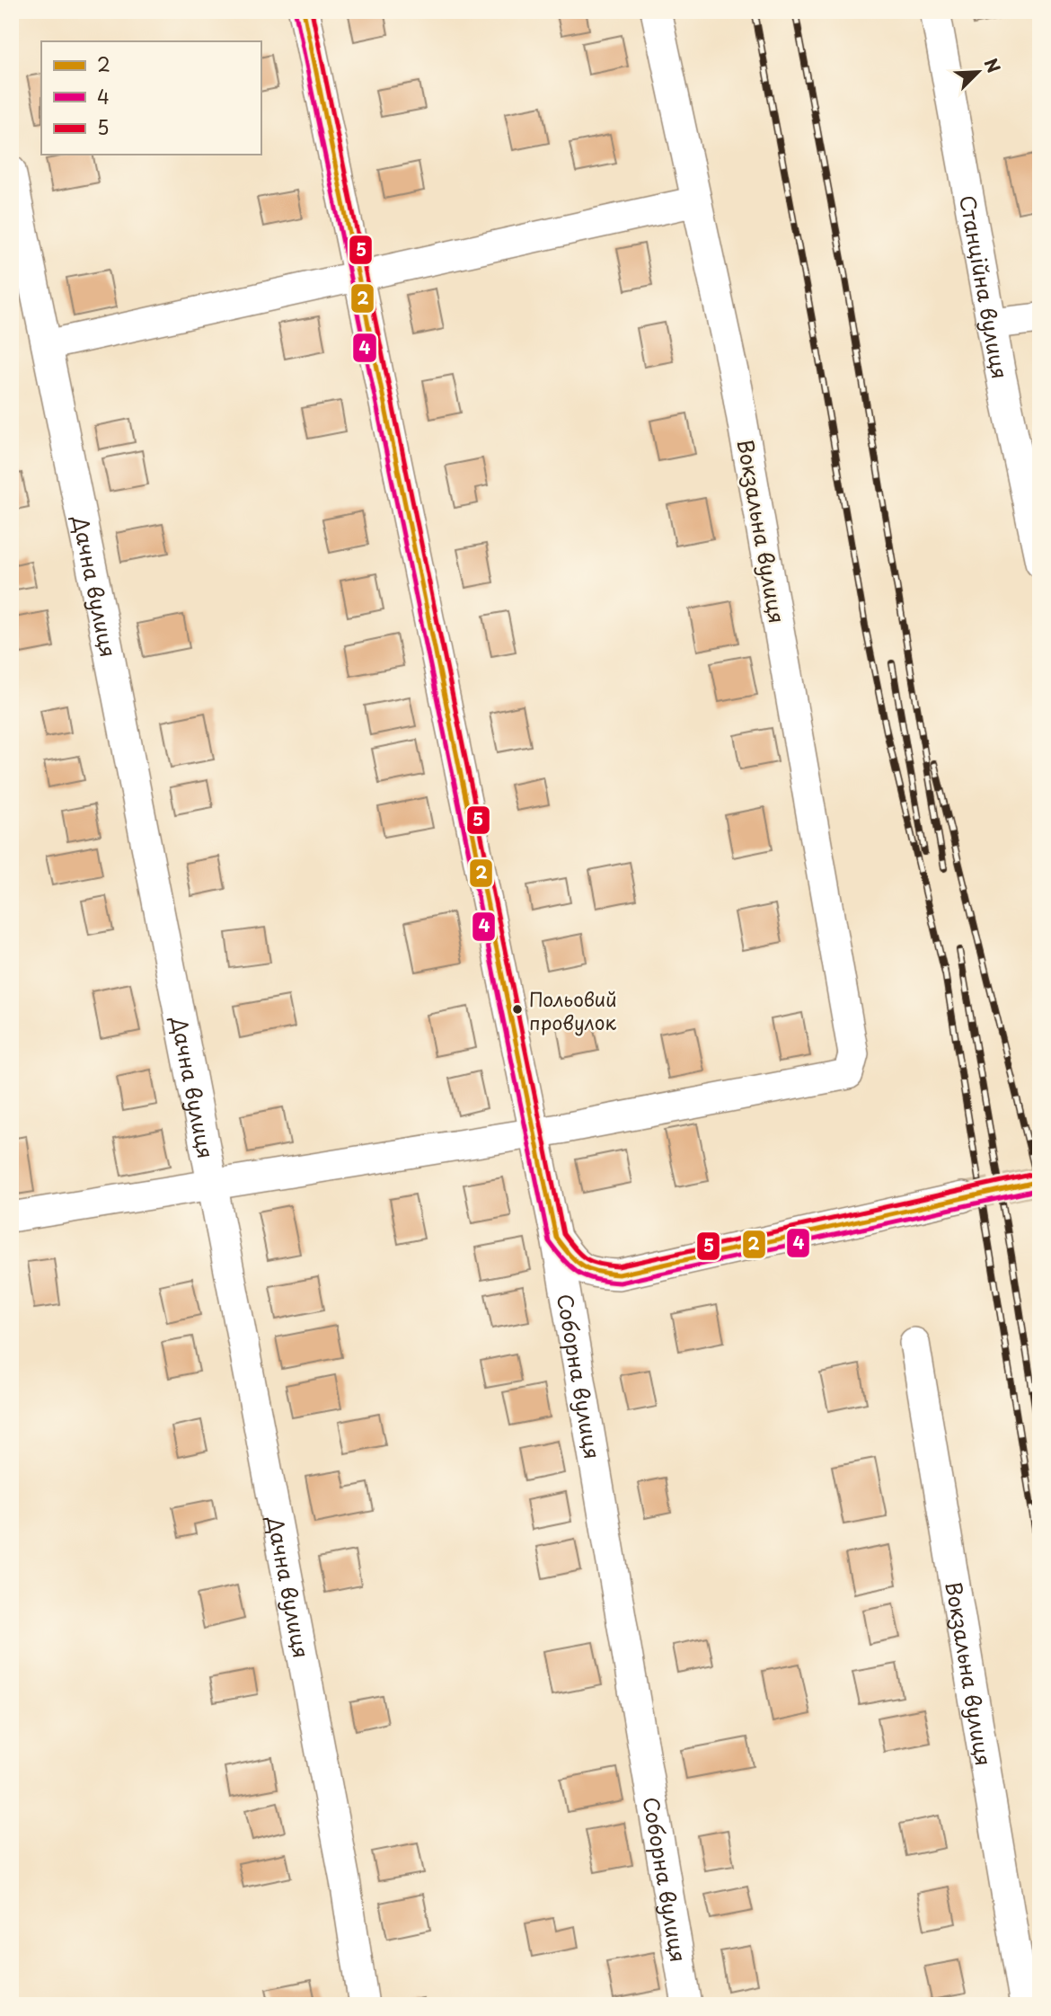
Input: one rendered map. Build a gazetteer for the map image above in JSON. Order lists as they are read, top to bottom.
{
  "streets": {
    "street": [
      "Станційна вулиця",
      "Вокзальна вулиця",
      "Дачна вулиця",
      "Соборна вулиця"
    ]
  },
  "crossings": [
    ["Вокзальна вулиця", "Соборна вулиця"]
  ],
  "places": ["Польовий провулок"],
  "lines": ["transit line 2", "transit line 5", "transit line 4"],
  "legend": ["2", "4", "5"],
  "north": "top right"
}
